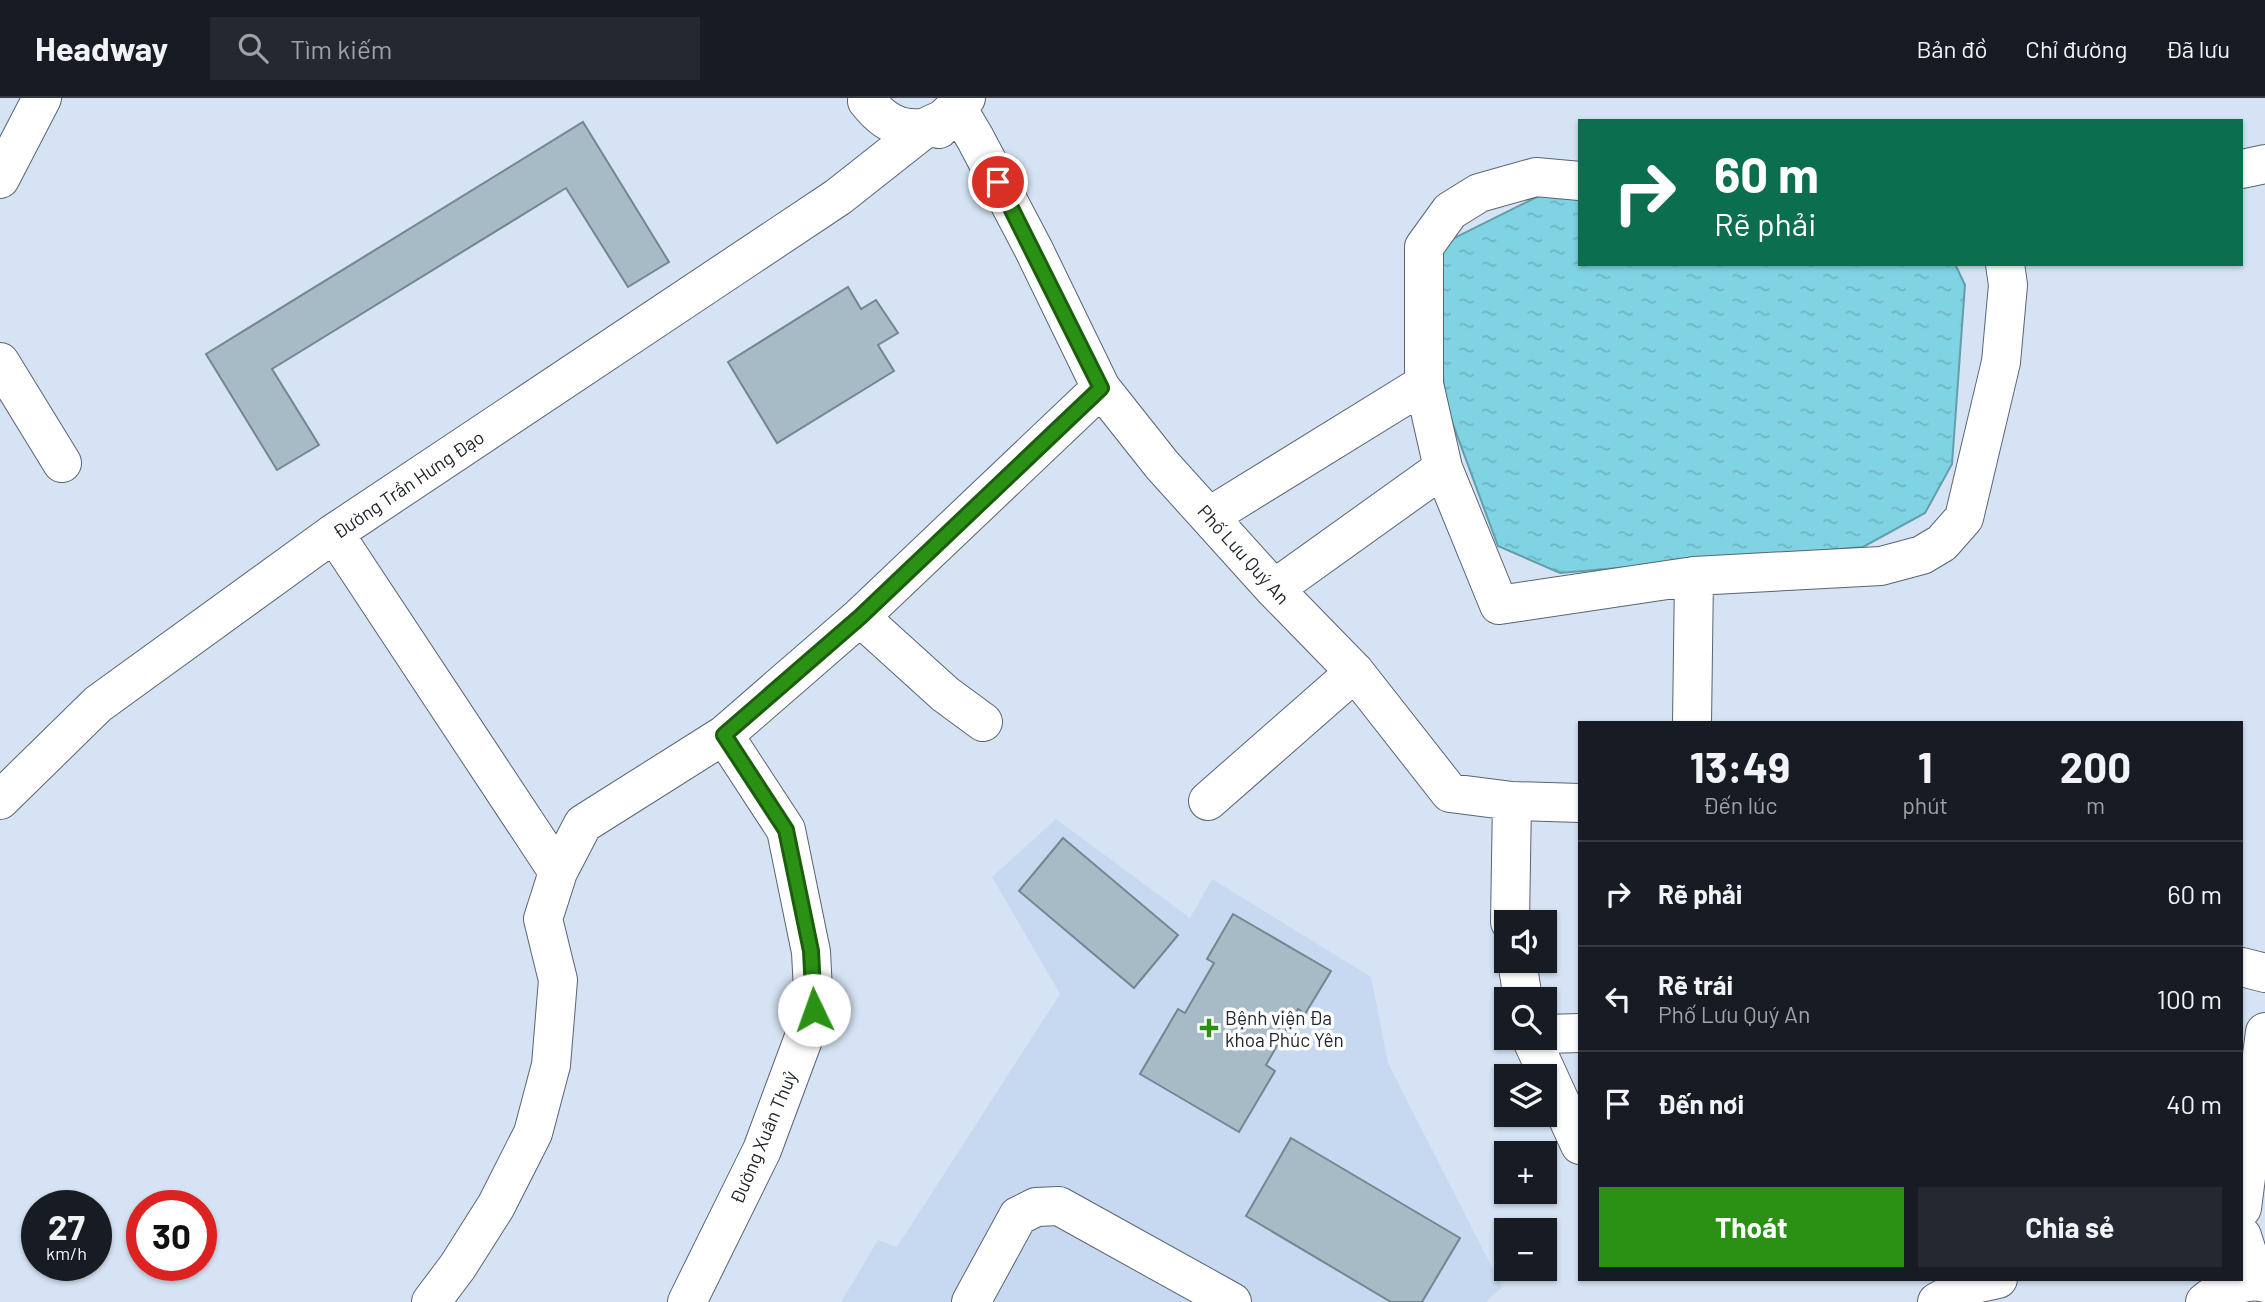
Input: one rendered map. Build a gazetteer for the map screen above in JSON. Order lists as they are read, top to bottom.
{
  "streets": {
    "street": ["Đường Trần Hưng Đạo", "Phố Lưu Quý An", "Đường Xuân Thuỷ"]
  },
  "crossings": [
    ["Đường Trần Hưng Đạo", "Phố Lưu Quý An"]
  ],
  "places": {
    "health": ["Bệnh viện Đa khoa Phúc Yên"]
  },
  "page": {
    "header": "Headway",
    "search": "Tìm kiếm",
    "nav": ["Bản đồ", "Chỉ đường", "Đã lưu"],
    "turn": ["60 m", "Rẽ phải"],
    "eta": [
      "13:49",
      "Đến lúc",
      "1",
      "phút",
      "200",
      "m"
    ],
    "list": [
      {
        "name": "Rẽ phải",
        "value": "60 m"
      },
      {
        "name": "Rẽ trái",
        "note": "Phố Lưu Quý An",
        "value": "100 m"
      },
      {
        "name": "Đến nơi",
        "value": "40 m"
      }
    ],
    "map_buttons": ["+", "−"],
    "buttons": ["Thoát", "Chia sẻ"],
    "speed": "27 km/h",
    "limit": "30"
  }
}
